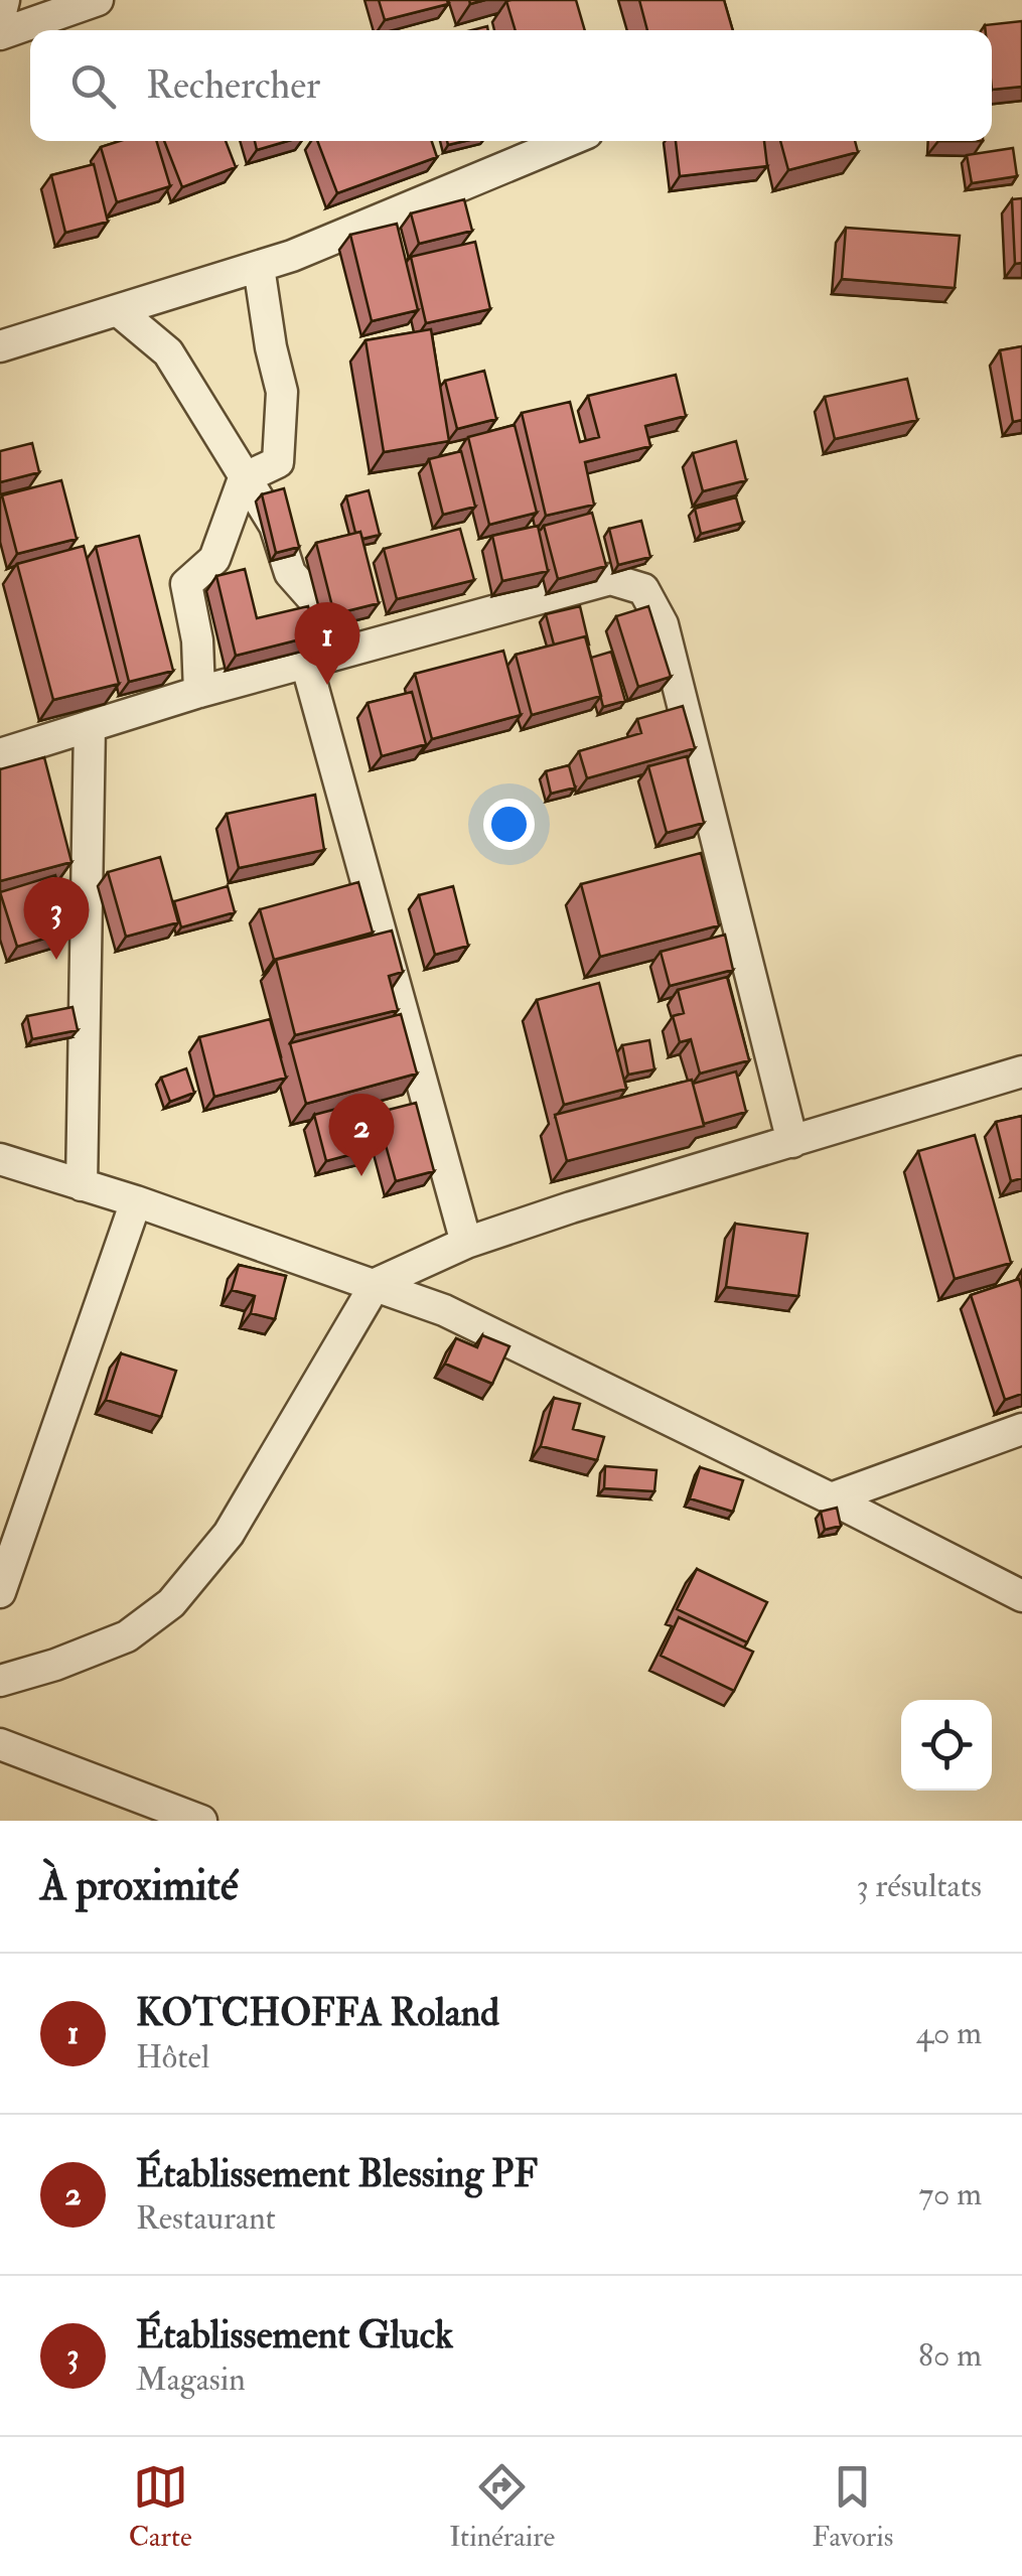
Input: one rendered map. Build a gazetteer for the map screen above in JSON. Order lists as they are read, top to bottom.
{
  "page": {
    "search": "Rechercher",
    "pins": ["1", "3", "2"],
    "heading": ["À proximité", "3 résultats"],
    "list": [
      {
        "mark": "1",
        "name": "KOTCHOFFA Roland",
        "note": "Hôtel",
        "value": "40 m"
      },
      {
        "mark": "2",
        "name": "Établissement Blessing PF",
        "note": "Restaurant",
        "value": "70 m"
      },
      {
        "mark": "3",
        "name": "Établissement Gluck",
        "note": "Magasin",
        "value": "80 m"
      }
    ],
    "nav": ["Carte", "Itinéraire", "Favoris"]
  }
}
